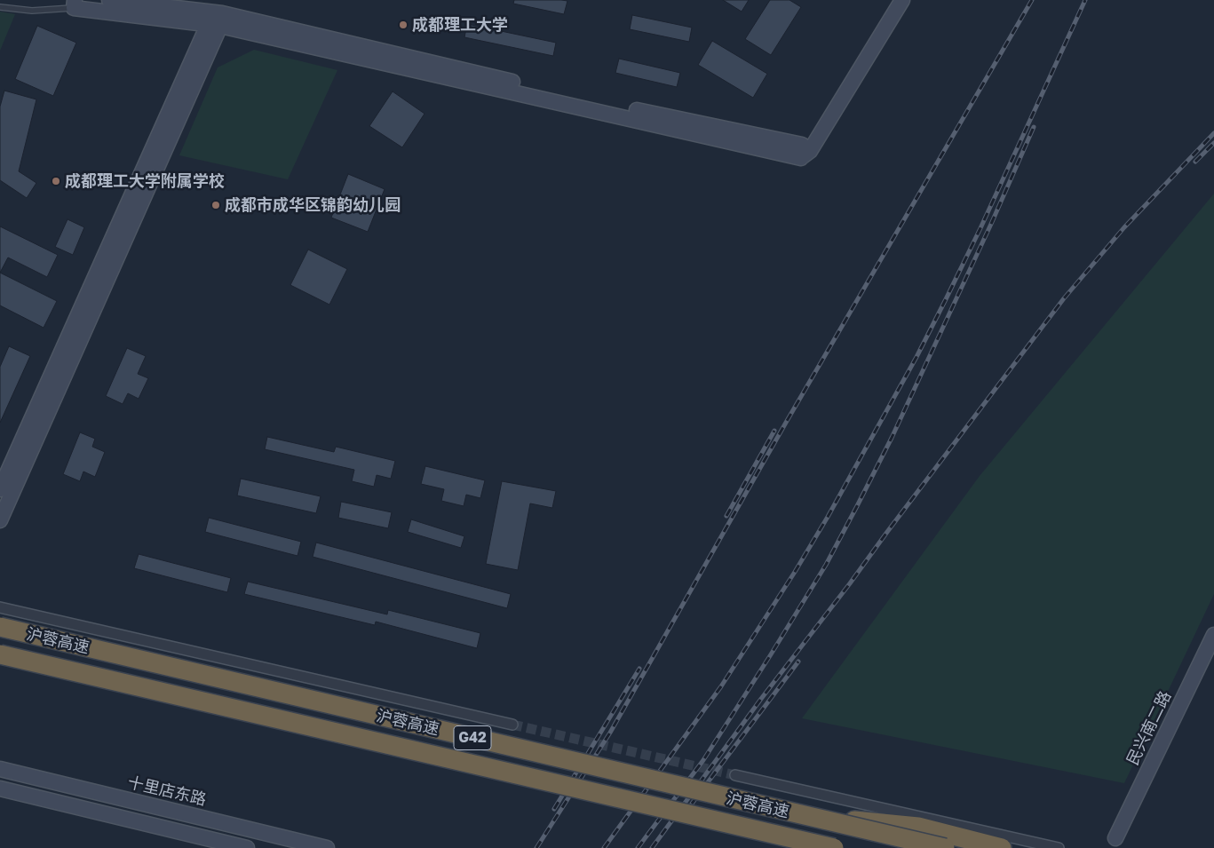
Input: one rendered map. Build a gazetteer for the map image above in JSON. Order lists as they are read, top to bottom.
{
  "streets": {
    "highway": ["沪蓉高速", "G42"],
    "street": ["民兴南二路", "十里店东路"]
  },
  "places": ["成都理工大学", "成都理工大学附属学校", "成都市成华区锦韵幼儿园"]
}
